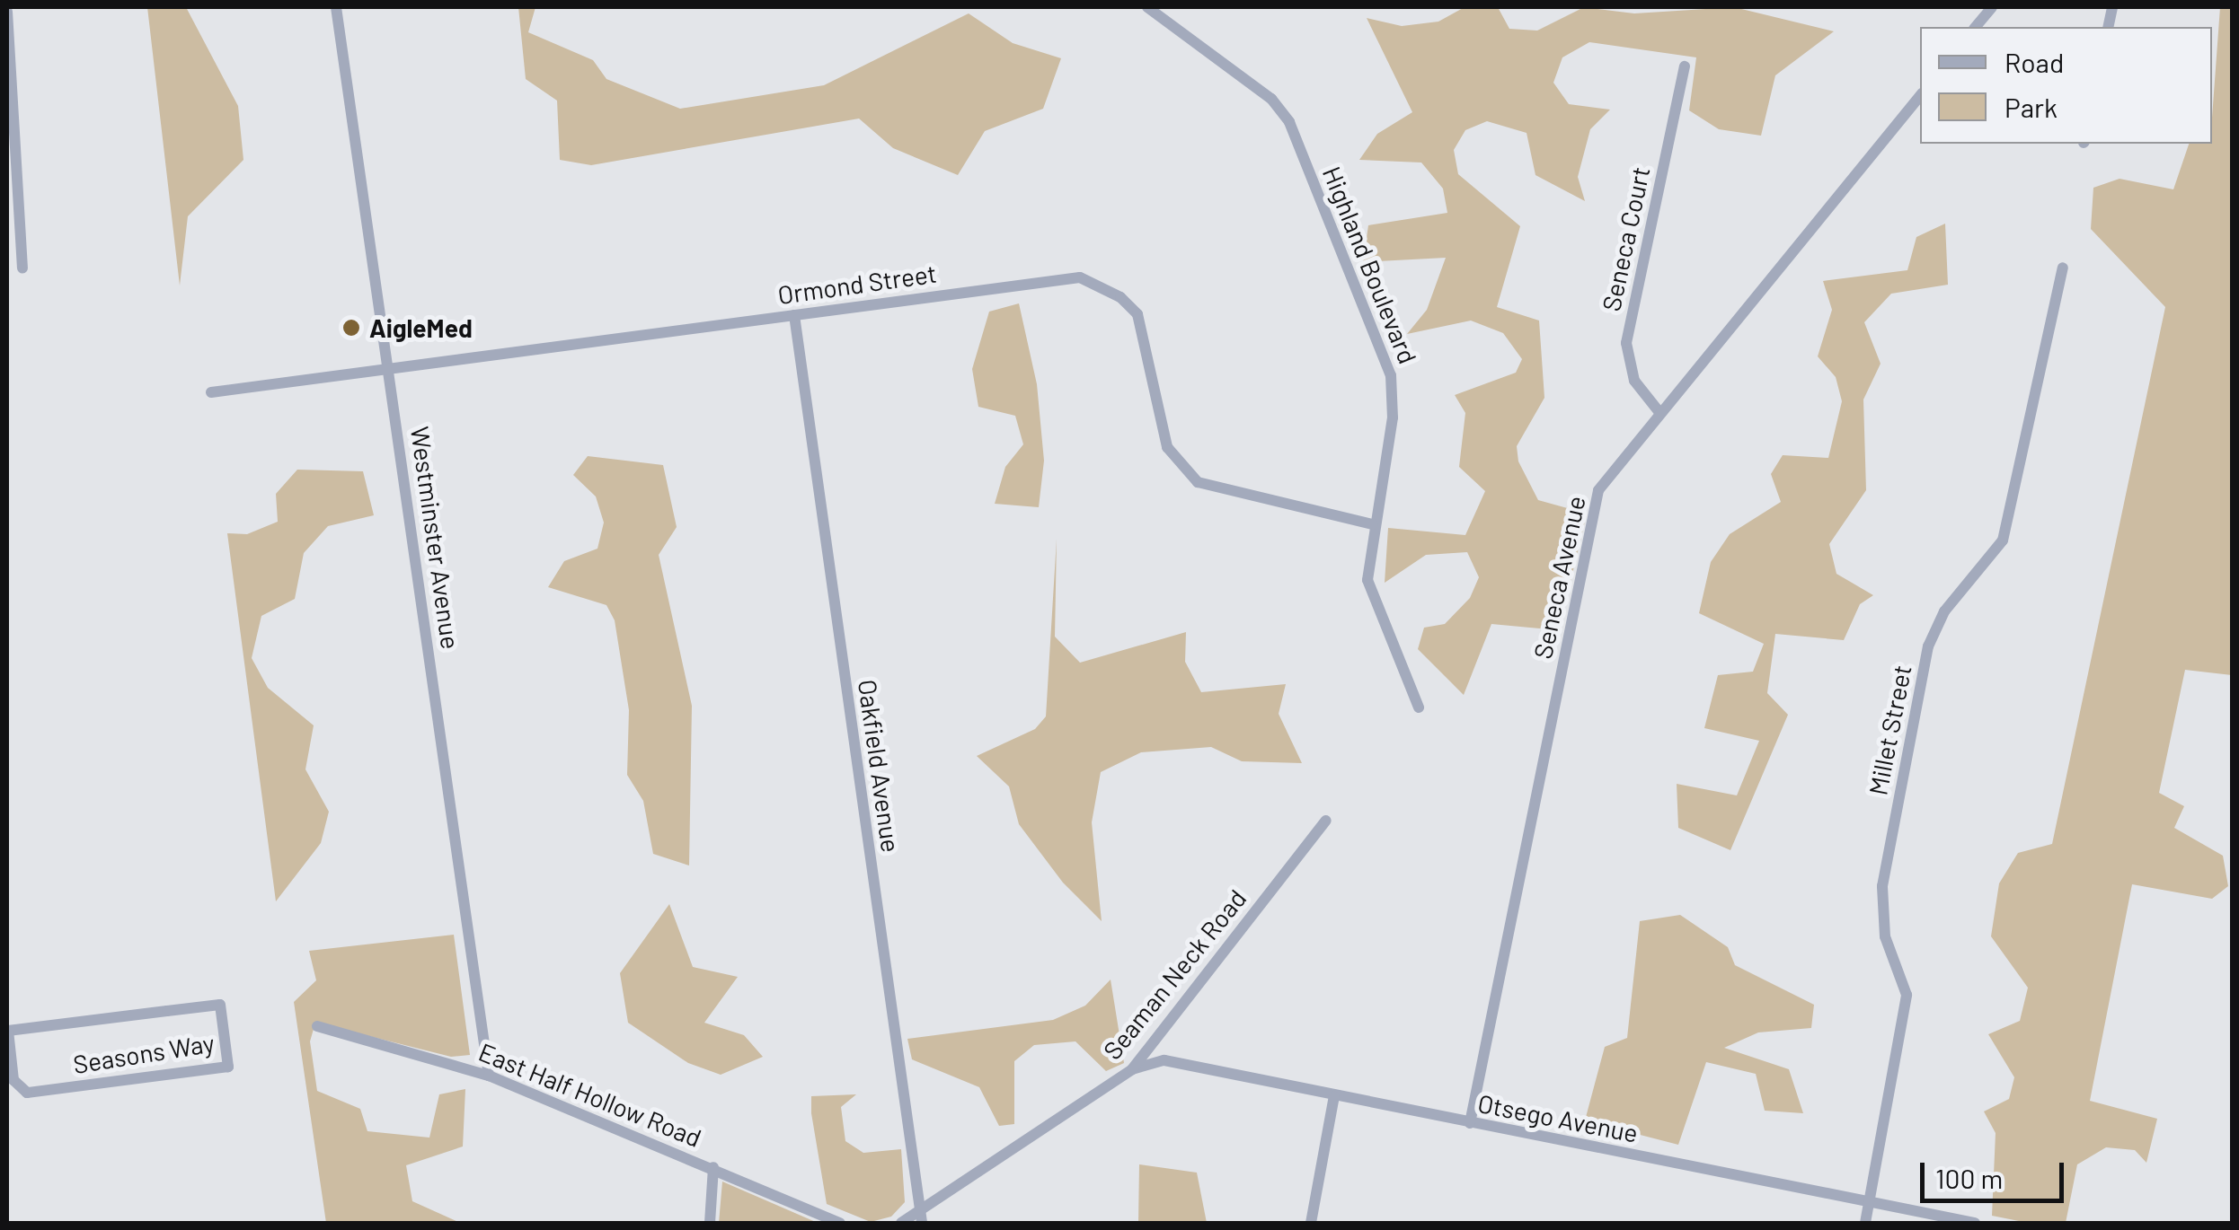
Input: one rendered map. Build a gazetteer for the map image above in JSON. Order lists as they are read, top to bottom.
{
  "streets": {
    "street": [
      "Seneca Court",
      "Highland Boulevard",
      "Ormond Street",
      "Westminster Avenue",
      "Seneca Avenue",
      "Millet Street",
      "Oakfield Avenue",
      "Seaman Neck Road",
      "Seasons Way",
      "East Half Hollow Road",
      "Otsego Avenue"
    ]
  },
  "crossings": [
    ["Seneca Court", "Seneca Avenue"],
    ["Highland Boulevard", "Ormond Street"],
    ["Ormond Street", "Westminster Avenue"],
    ["Ormond Street", "Oakfield Avenue"],
    ["Westminster Avenue", "East Half Hollow Road"],
    ["Seneca Avenue", "Otsego Avenue"],
    ["Millet Street", "Otsego Avenue"],
    ["Oakfield Avenue", "Seaman Neck Road"],
    ["Seaman Neck Road", "Otsego Avenue"]
  ],
  "places": ["AigleMed"],
  "legend": ["Road", "Park"],
  "scale_bar": "100 m"
}
